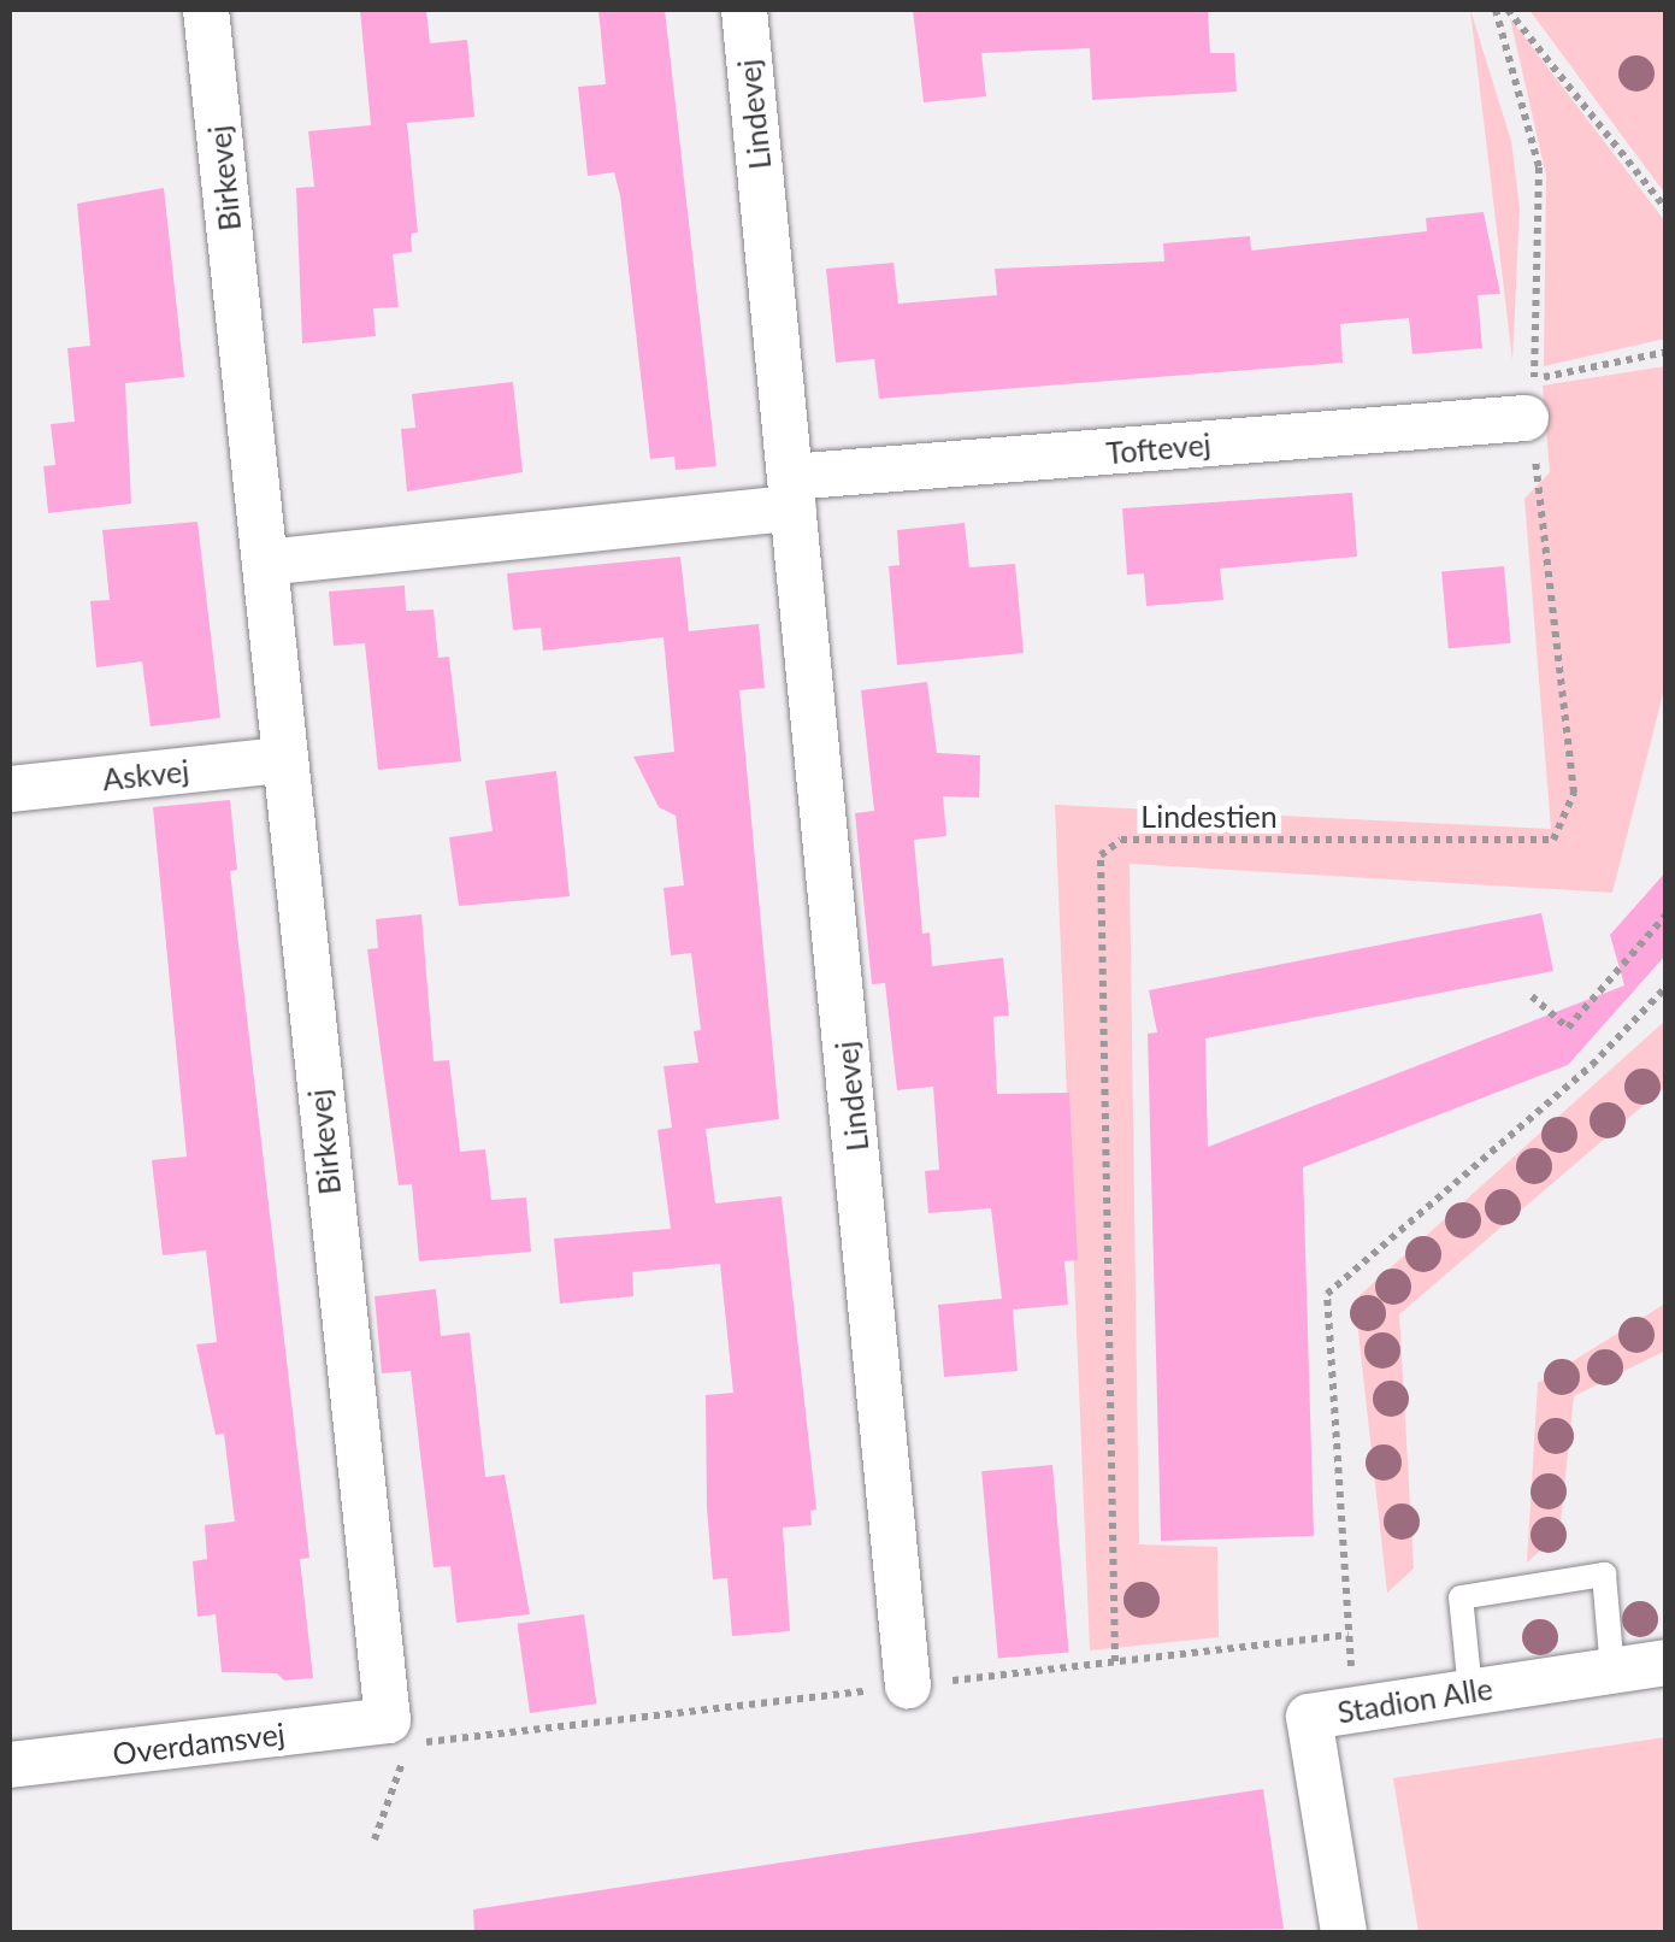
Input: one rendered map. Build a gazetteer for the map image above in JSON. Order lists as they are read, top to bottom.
{
  "streets": {
    "street": [
      "Lindevej",
      "Birkevej",
      "Toftevej",
      "Askvej",
      "Stadion Alle",
      "Overdamsvej"
    ],
    "path": ["Lindestien"]
  },
  "crossings": [
    ["Lindevej", "Toftevej"],
    ["Birkevej", "Askvej"],
    ["Birkevej", "Overdamsvej"],
    ["Toftevej", "Lindestien"]
  ]
}
